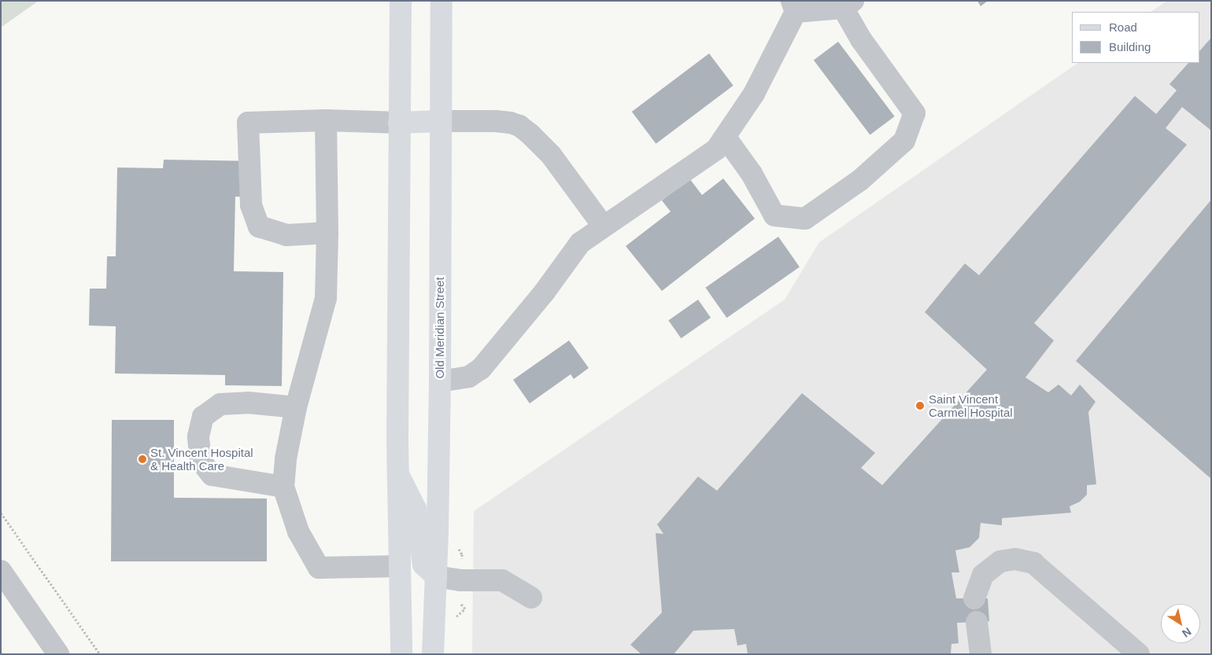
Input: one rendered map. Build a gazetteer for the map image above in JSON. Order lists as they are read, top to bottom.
{
  "streets": {
    "main road": ["Old Meridian Street"]
  },
  "places": ["Saint Vincent Carmel Hospital", "St. Vincent Hospital & Health Care"],
  "legend": ["Road", "Building"],
  "north": "bottom right"
}
